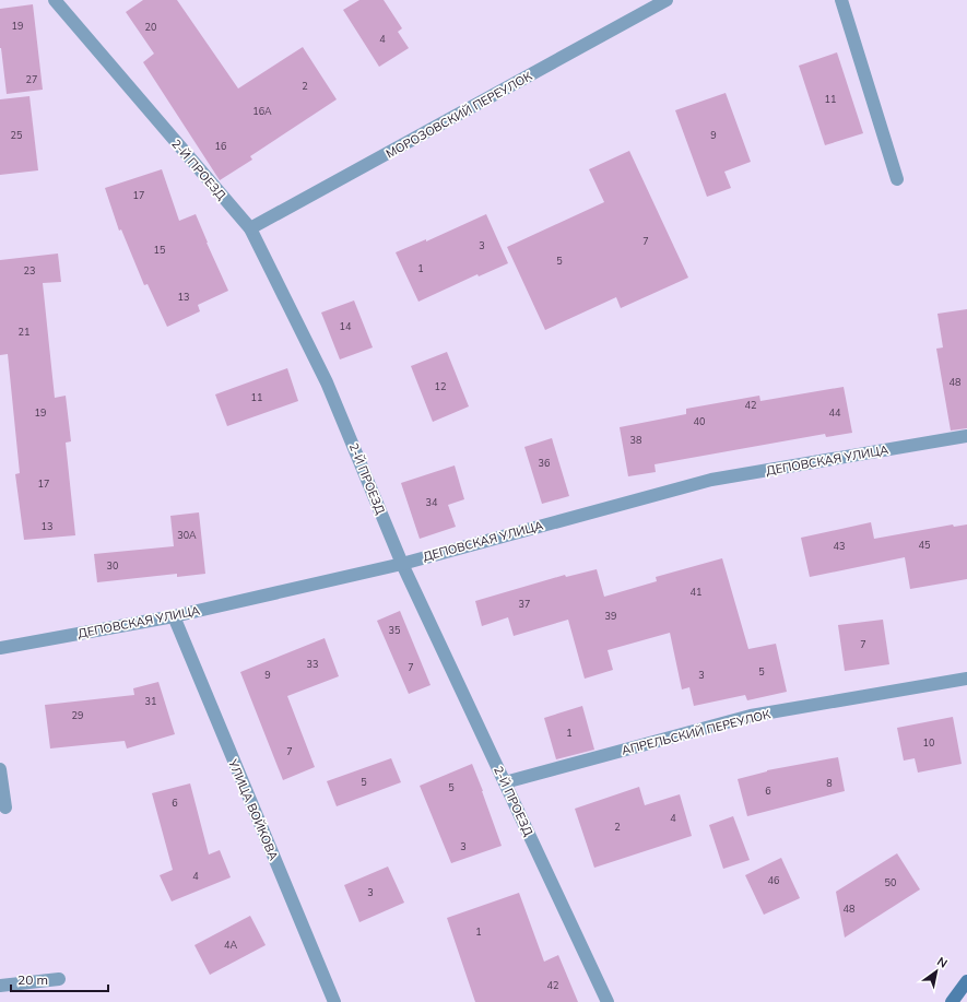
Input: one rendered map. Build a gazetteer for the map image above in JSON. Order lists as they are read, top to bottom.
{
  "streets": {
    "street": [
      "МОРОЗОВСКИЙ ПЕРЕУЛОК",
      "2-Й ПРОЕЗД",
      "ДЕПОВСКАЯ УЛИЦА",
      "АПРЕЛЬСКИЙ ПЕРЕУЛОК",
      "УЛИЦА ВОЙКОВА"
    ]
  },
  "crossings": [
    ["МОРОЗОВСКИЙ ПЕРЕУЛОК", "2-Й ПРОЕЗД"],
    ["2-Й ПРОЕЗД", "ДЕПОВСКАЯ УЛИЦА"],
    ["2-Й ПРОЕЗД", "АПРЕЛЬСКИЙ ПЕРЕУЛОК"],
    ["ДЕПОВСКАЯ УЛИЦА", "УЛИЦА ВОЙКОВА"]
  ],
  "house_numbers": [
    "19",
    "20",
    "4",
    "27",
    "2",
    "11",
    "16А",
    "25",
    "9",
    "16",
    "17",
    "7",
    "3",
    "15",
    "5",
    "1",
    "23",
    "13",
    "14",
    "21",
    "48",
    "12",
    "11",
    "42",
    "19",
    "44",
    "40",
    "38",
    "36",
    "17",
    "34",
    "13",
    "30А",
    "45",
    "43",
    "30",
    "41",
    "37",
    "39",
    "35",
    "7",
    "33",
    "7",
    "5",
    "9",
    "3",
    "31",
    "29",
    "1",
    "10",
    "7",
    "5",
    "8",
    "5",
    "6",
    "6",
    "4",
    "2",
    "3",
    "4",
    "46",
    "50",
    "3",
    "48",
    "1",
    "4А",
    "42"
  ],
  "scale_bar": "20 m",
  "north": "top right"
}
